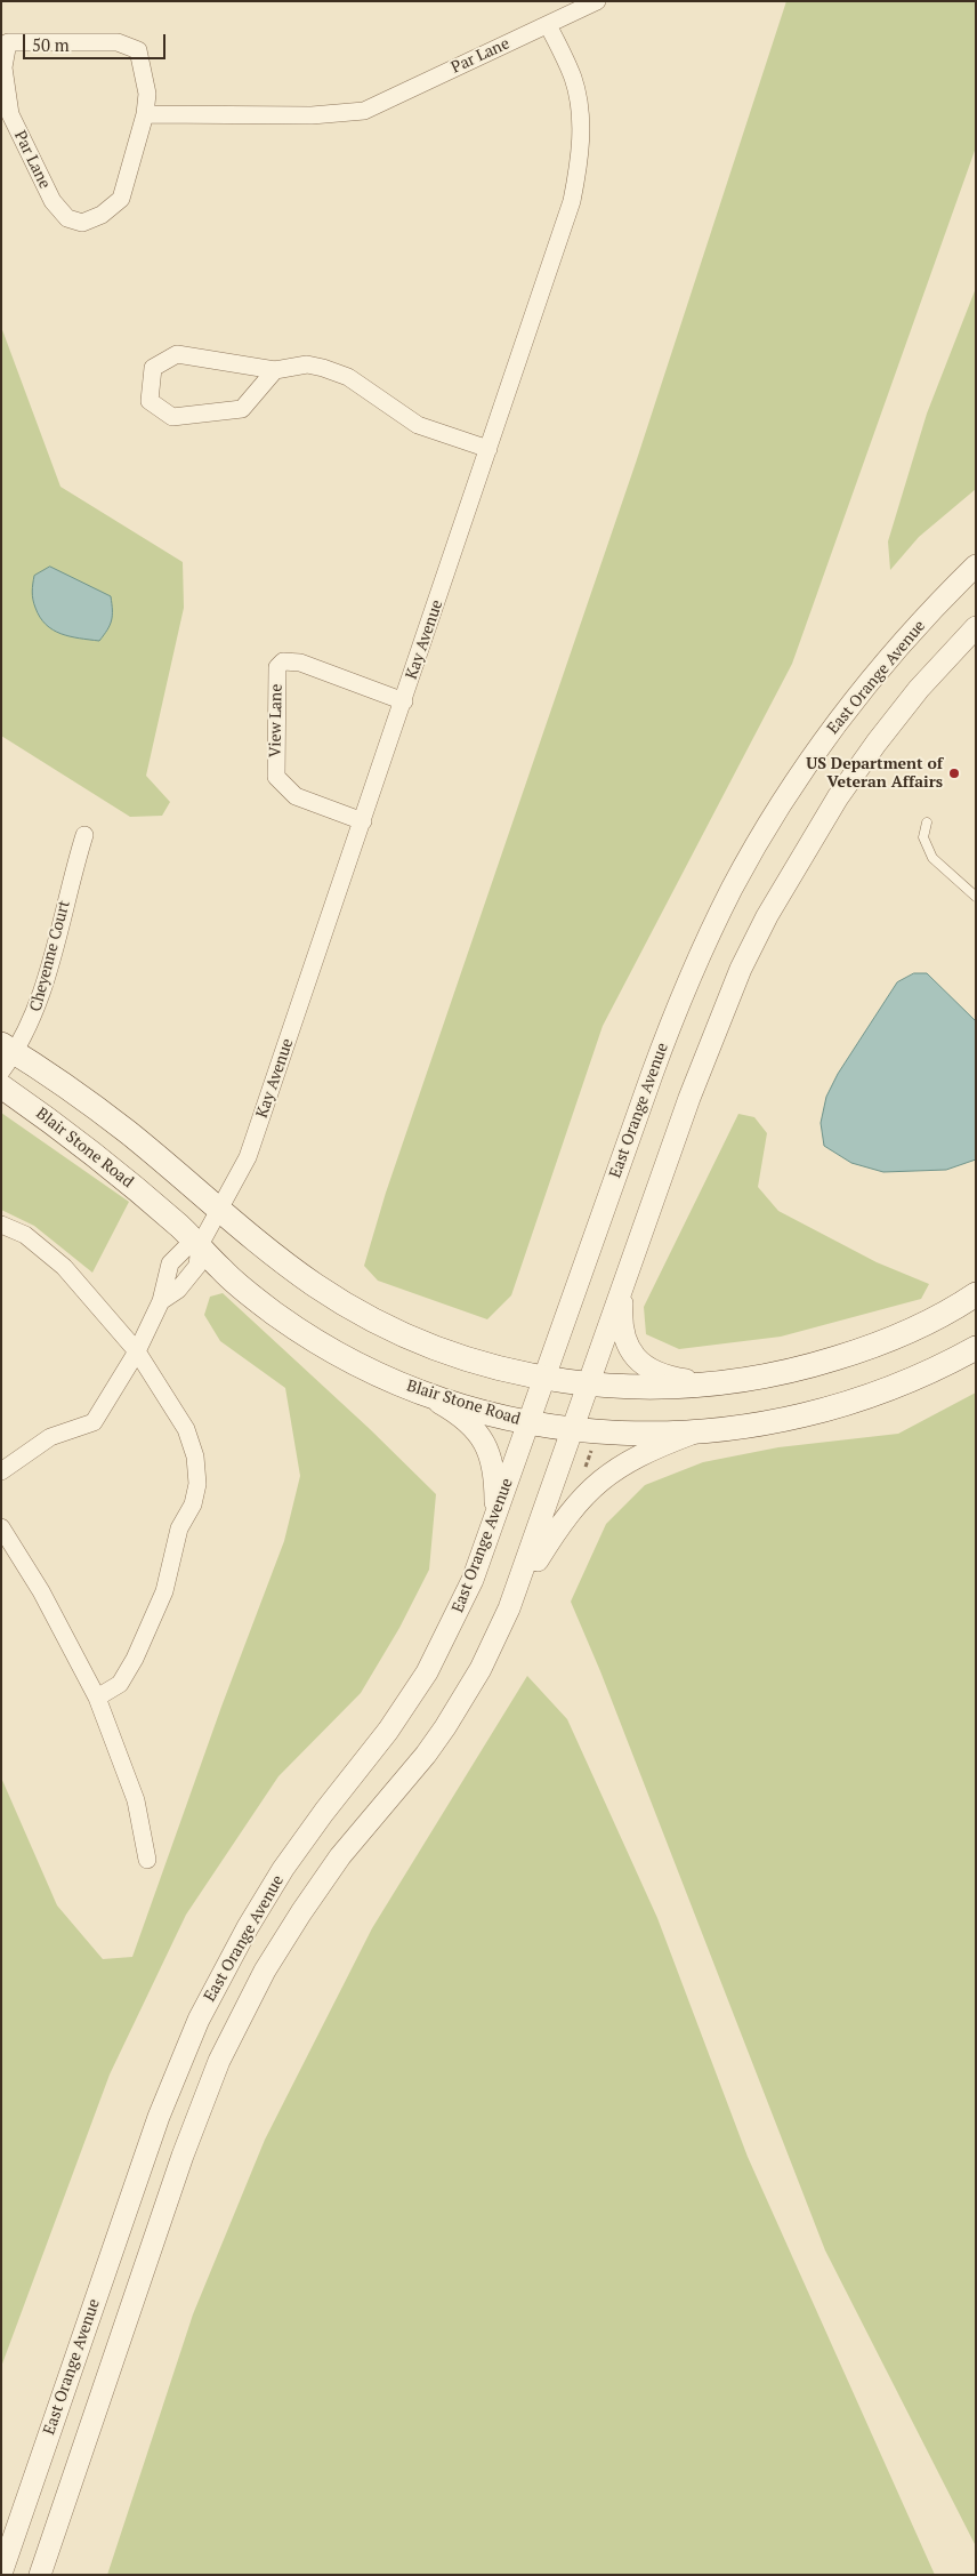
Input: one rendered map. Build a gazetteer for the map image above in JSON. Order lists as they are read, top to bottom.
{
  "streets": {
    "main road": ["Blair Stone Road"],
    "street": [
      "Par Lane",
      "Kay Avenue",
      "East Orange Avenue",
      "View Lane",
      "Cheyenne Court"
    ]
  },
  "crossings": [
    ["Par Lane", "Kay Avenue"],
    ["Kay Avenue", "View Lane"],
    ["Kay Avenue", "Blair Stone Road"],
    ["East Orange Avenue", "Blair Stone Road"]
  ],
  "places": ["US Department of Veteran Affairs"],
  "scale_bar": "50 m"
}
